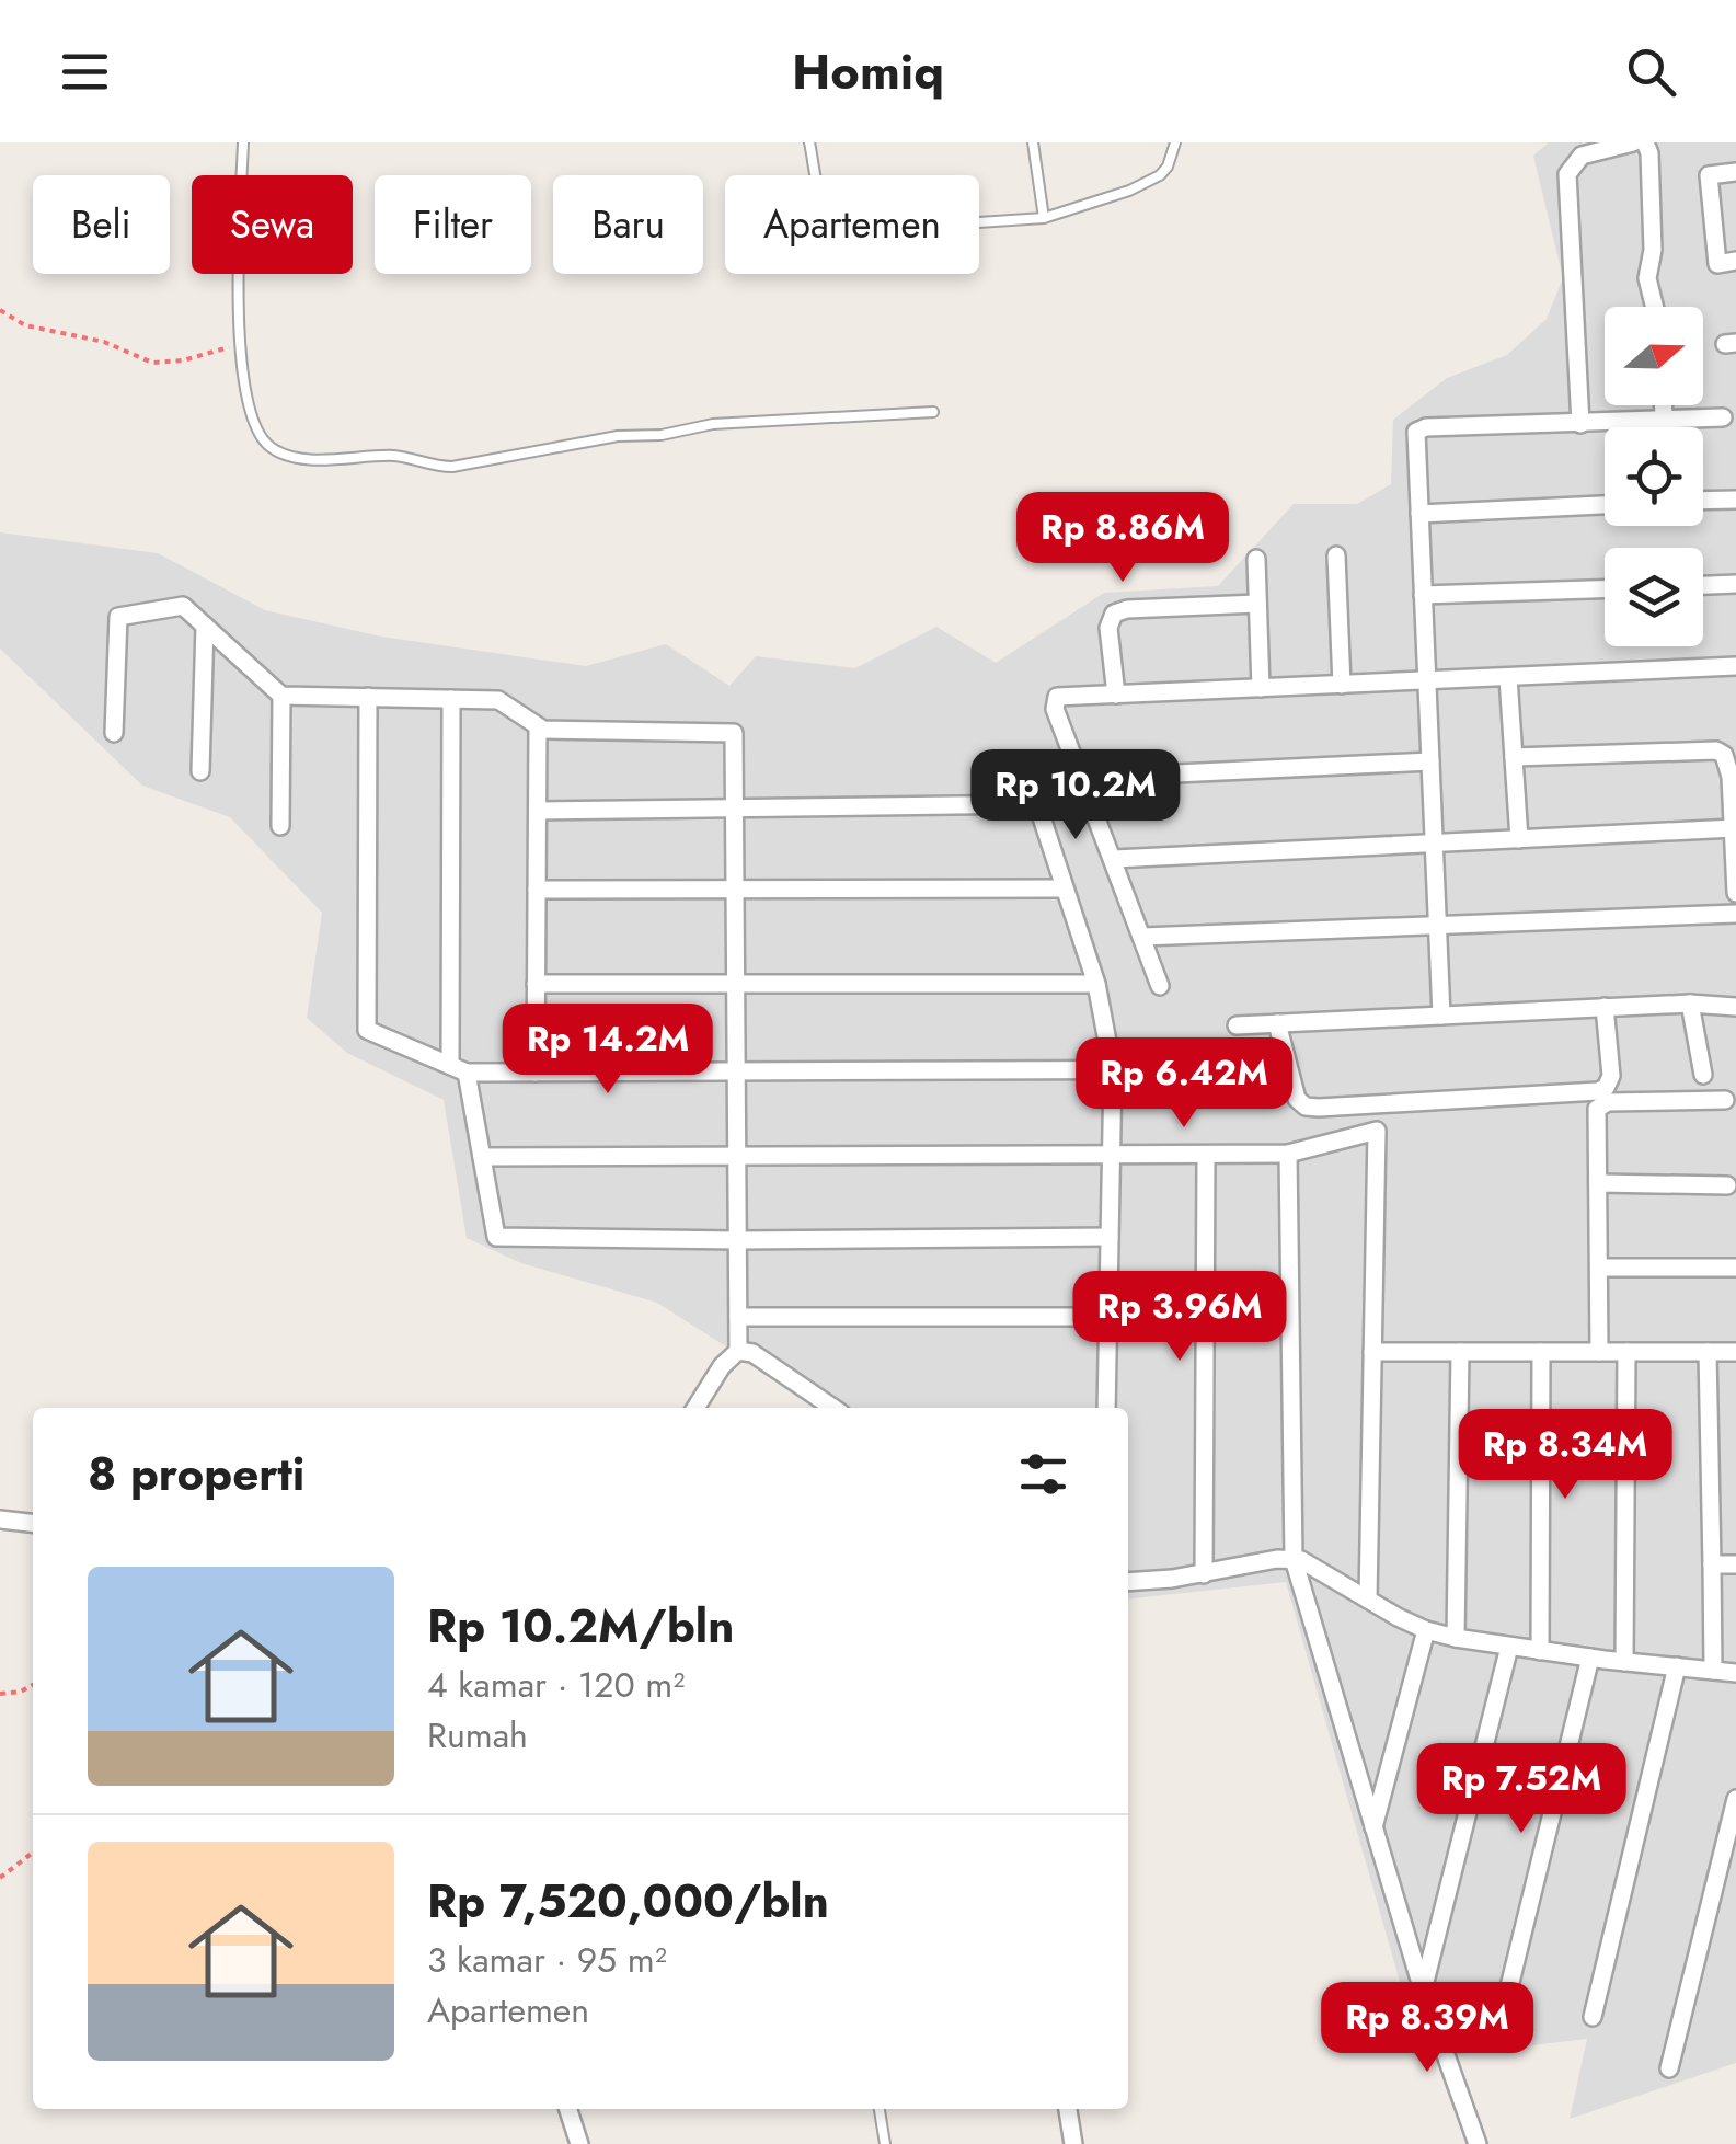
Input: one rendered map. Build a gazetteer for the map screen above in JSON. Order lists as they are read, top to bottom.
{
  "north": "right",
  "page": {
    "header": "Homiq",
    "chip": [
      "Beli",
      "Sewa",
      "Filter",
      "Baru",
      "Apartemen"
    ],
    "price": [
      "Rp 8.86M",
      "Rp 10.2M",
      "Rp 14.2M",
      "Rp 6.42M",
      "Rp 3.96M",
      "Rp 8.34M",
      "Rp 7.52M",
      "Rp 8.39M"
    ],
    "heading": "8 properti",
    "list": [
      {
        "name": "Rp 10.2M/bln",
        "note": "4 kamar · 120 m² · Rumah"
      },
      {
        "name": "Rp 7,520,000/bln",
        "note": "3 kamar · 95 m² · Apartemen"
      }
    ]
  }
}
